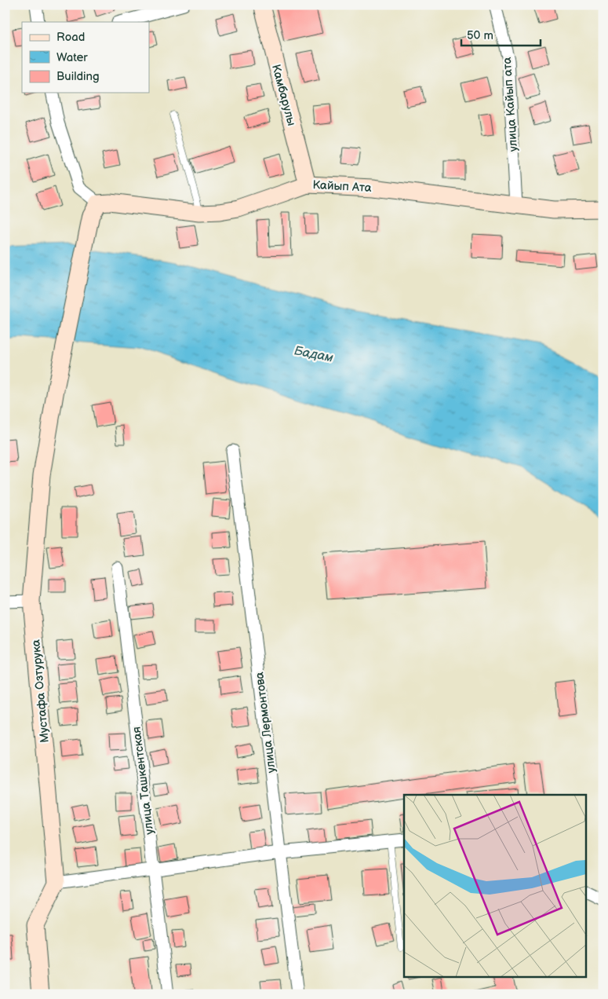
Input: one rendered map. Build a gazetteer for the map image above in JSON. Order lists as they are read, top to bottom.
{
  "streets": {
    "street": [
      "Камбарулы",
      "улица Кайып ата",
      "Кайып Ата",
      "Мустафа Озтурука",
      "улица Лермонтова",
      "улица Ташкентская"
    ]
  },
  "crossings": [
    ["Камбарулы", "Кайып Ата"],
    ["улица Кайып ата", "Кайып Ата"],
    ["Кайып Ата", "Мустафа Озтурука"]
  ],
  "water": ["Бадам"],
  "legend": ["Road", "Water", "Building"],
  "scale_bar": "50 m"
}
